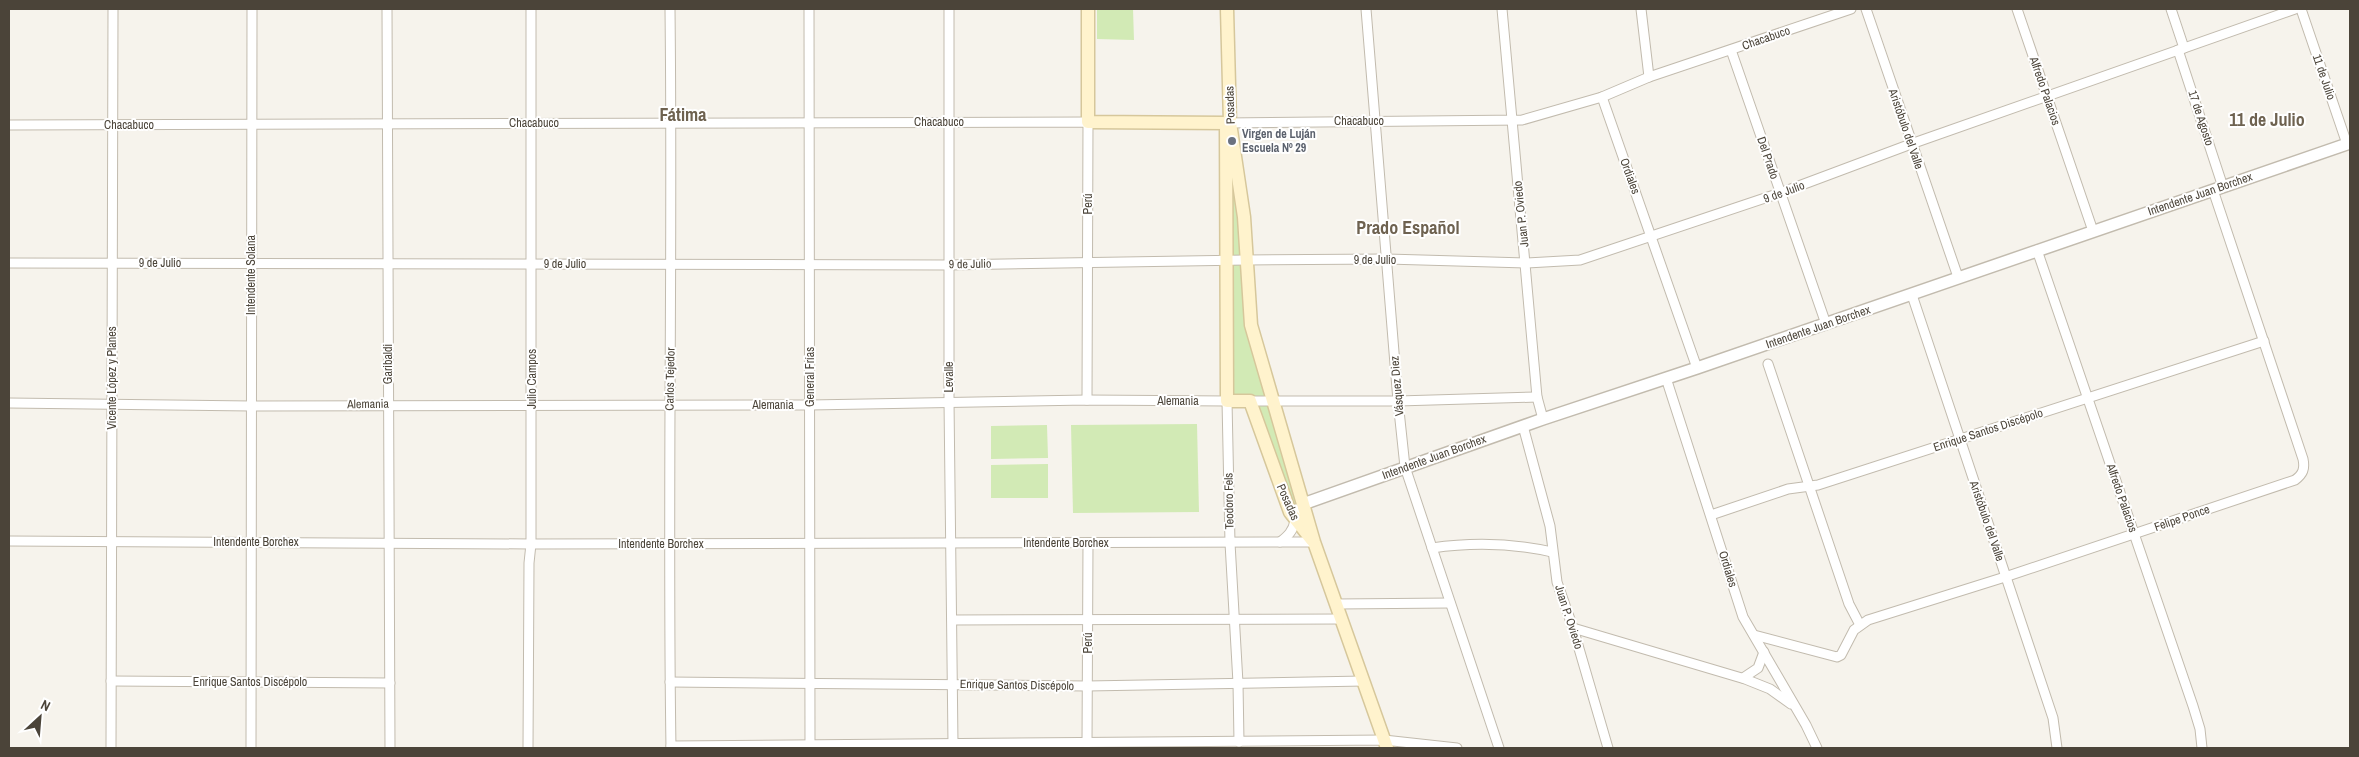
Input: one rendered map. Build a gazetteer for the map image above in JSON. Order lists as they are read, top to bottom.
{
  "streets": {
    "main road": [
      "Chacabuco",
      "Posadas",
      "Perú",
      "Alemania",
      "Teodoro Fels"
    ],
    "street": [
      "11 de Julio",
      "Alfredo Palacios",
      "17 de Agosto",
      "Aristóbulo del Valle",
      "Del Prado",
      "Ordiales",
      "9 de Julio",
      "Intendente Juan Borchex",
      "Juan P. Oviedo",
      "Intendente Solana",
      "Garibaldi",
      "General Frías",
      "Levalle",
      "Vicente López y Planes",
      "Julio Campos",
      "Carlos Tejedor",
      "Vásquez Diez",
      "Enrique Santos Discépolo",
      "Felipe Ponce",
      "Intendente Borchex"
    ]
  },
  "crossings": [
    ["Chacabuco", "Posadas"],
    ["Chacabuco", "Del Prado"],
    ["Chacabuco", "Ordiales"],
    ["Chacabuco", "Perú"],
    ["Chacabuco", "Juan P. Oviedo"],
    ["Chacabuco", "Intendente Solana"],
    ["Chacabuco", "Garibaldi"],
    ["Chacabuco", "General Frías"],
    ["Chacabuco", "Levalle"],
    ["Chacabuco", "Vicente López y Planes"],
    ["Chacabuco", "Julio Campos"],
    ["Chacabuco", "Carlos Tejedor"],
    ["Chacabuco", "Vásquez Diez"],
    ["11 de Julio", "Intendente Juan Borchex"],
    ["Alfredo Palacios", "9 de Julio"],
    ["Alfredo Palacios", "Intendente Juan Borchex"],
    ["Alfredo Palacios", "Enrique Santos Discépolo"],
    ["Alfredo Palacios", "Felipe Ponce"],
    ["Posadas", "9 de Julio"],
    ["Posadas", "Intendente Juan Borchex"],
    ["Posadas", "Alemania"],
    ["Posadas", "Enrique Santos Discépolo"],
    ["Posadas", "Teodoro Fels"],
    ["Posadas", "Intendente Borchex"],
    ["17 de Agosto", "9 de Julio"],
    ["17 de Agosto", "Intendente Juan Borchex"],
    ["17 de Agosto", "Enrique Santos Discépolo"],
    ["17 de Agosto", "Felipe Ponce"],
    ["Aristóbulo del Valle", "9 de Julio"],
    ["Aristóbulo del Valle", "Intendente Juan Borchex"],
    ["Aristóbulo del Valle", "Enrique Santos Discépolo"],
    ["Aristóbulo del Valle", "Felipe Ponce"],
    ["Del Prado", "9 de Julio"],
    ["Del Prado", "Intendente Juan Borchex"],
    ["Ordiales", "9 de Julio"],
    ["Ordiales", "Intendente Juan Borchex"],
    ["Ordiales", "Enrique Santos Discépolo"],
    ["9 de Julio", "Perú"],
    ["9 de Julio", "Juan P. Oviedo"],
    ["9 de Julio", "Intendente Solana"],
    ["9 de Julio", "Garibaldi"],
    ["9 de Julio", "General Frías"],
    ["9 de Julio", "Levalle"],
    ["9 de Julio", "Vicente López y Planes"],
    ["9 de Julio", "Julio Campos"],
    ["9 de Julio", "Carlos Tejedor"],
    ["9 de Julio", "Vásquez Diez"],
    ["9 de Julio", "Teodoro Fels"],
    ["Intendente Juan Borchex", "Juan P. Oviedo"],
    ["Intendente Juan Borchex", "Vásquez Diez"],
    ["Perú", "Alemania"],
    ["Perú", "Enrique Santos Discépolo"],
    ["Perú", "Intendente Borchex"],
    ["Juan P. Oviedo", "Alemania"],
    ["Intendente Solana", "Alemania"],
    ["Intendente Solana", "Enrique Santos Discépolo"],
    ["Intendente Solana", "Intendente Borchex"],
    ["Garibaldi", "Alemania"],
    ["Garibaldi", "Enrique Santos Discépolo"],
    ["Garibaldi", "Intendente Borchex"],
    ["General Frías", "Alemania"],
    ["General Frías", "Enrique Santos Discépolo"],
    ["General Frías", "Intendente Borchex"],
    ["Levalle", "Alemania"],
    ["Levalle", "Enrique Santos Discépolo"],
    ["Levalle", "Intendente Borchex"],
    ["Vicente López y Planes", "Alemania"],
    ["Vicente López y Planes", "Enrique Santos Discépolo"],
    ["Vicente López y Planes", "Intendente Borchex"],
    ["Julio Campos", "Alemania"],
    ["Julio Campos", "Intendente Borchex"],
    ["Carlos Tejedor", "Alemania"],
    ["Carlos Tejedor", "Enrique Santos Discépolo"],
    ["Carlos Tejedor", "Intendente Borchex"],
    ["Vásquez Diez", "Alemania"],
    ["Alemania", "Teodoro Fels"],
    ["Enrique Santos Discépolo", "Teodoro Fels"],
    ["Teodoro Fels", "Intendente Borchex"]
  ],
  "districts": ["Fátima", "11 de Julio", "Prado Español"],
  "places": ["Virgen de Luján Escuela Nº 29"],
  "north": "top right"
}
